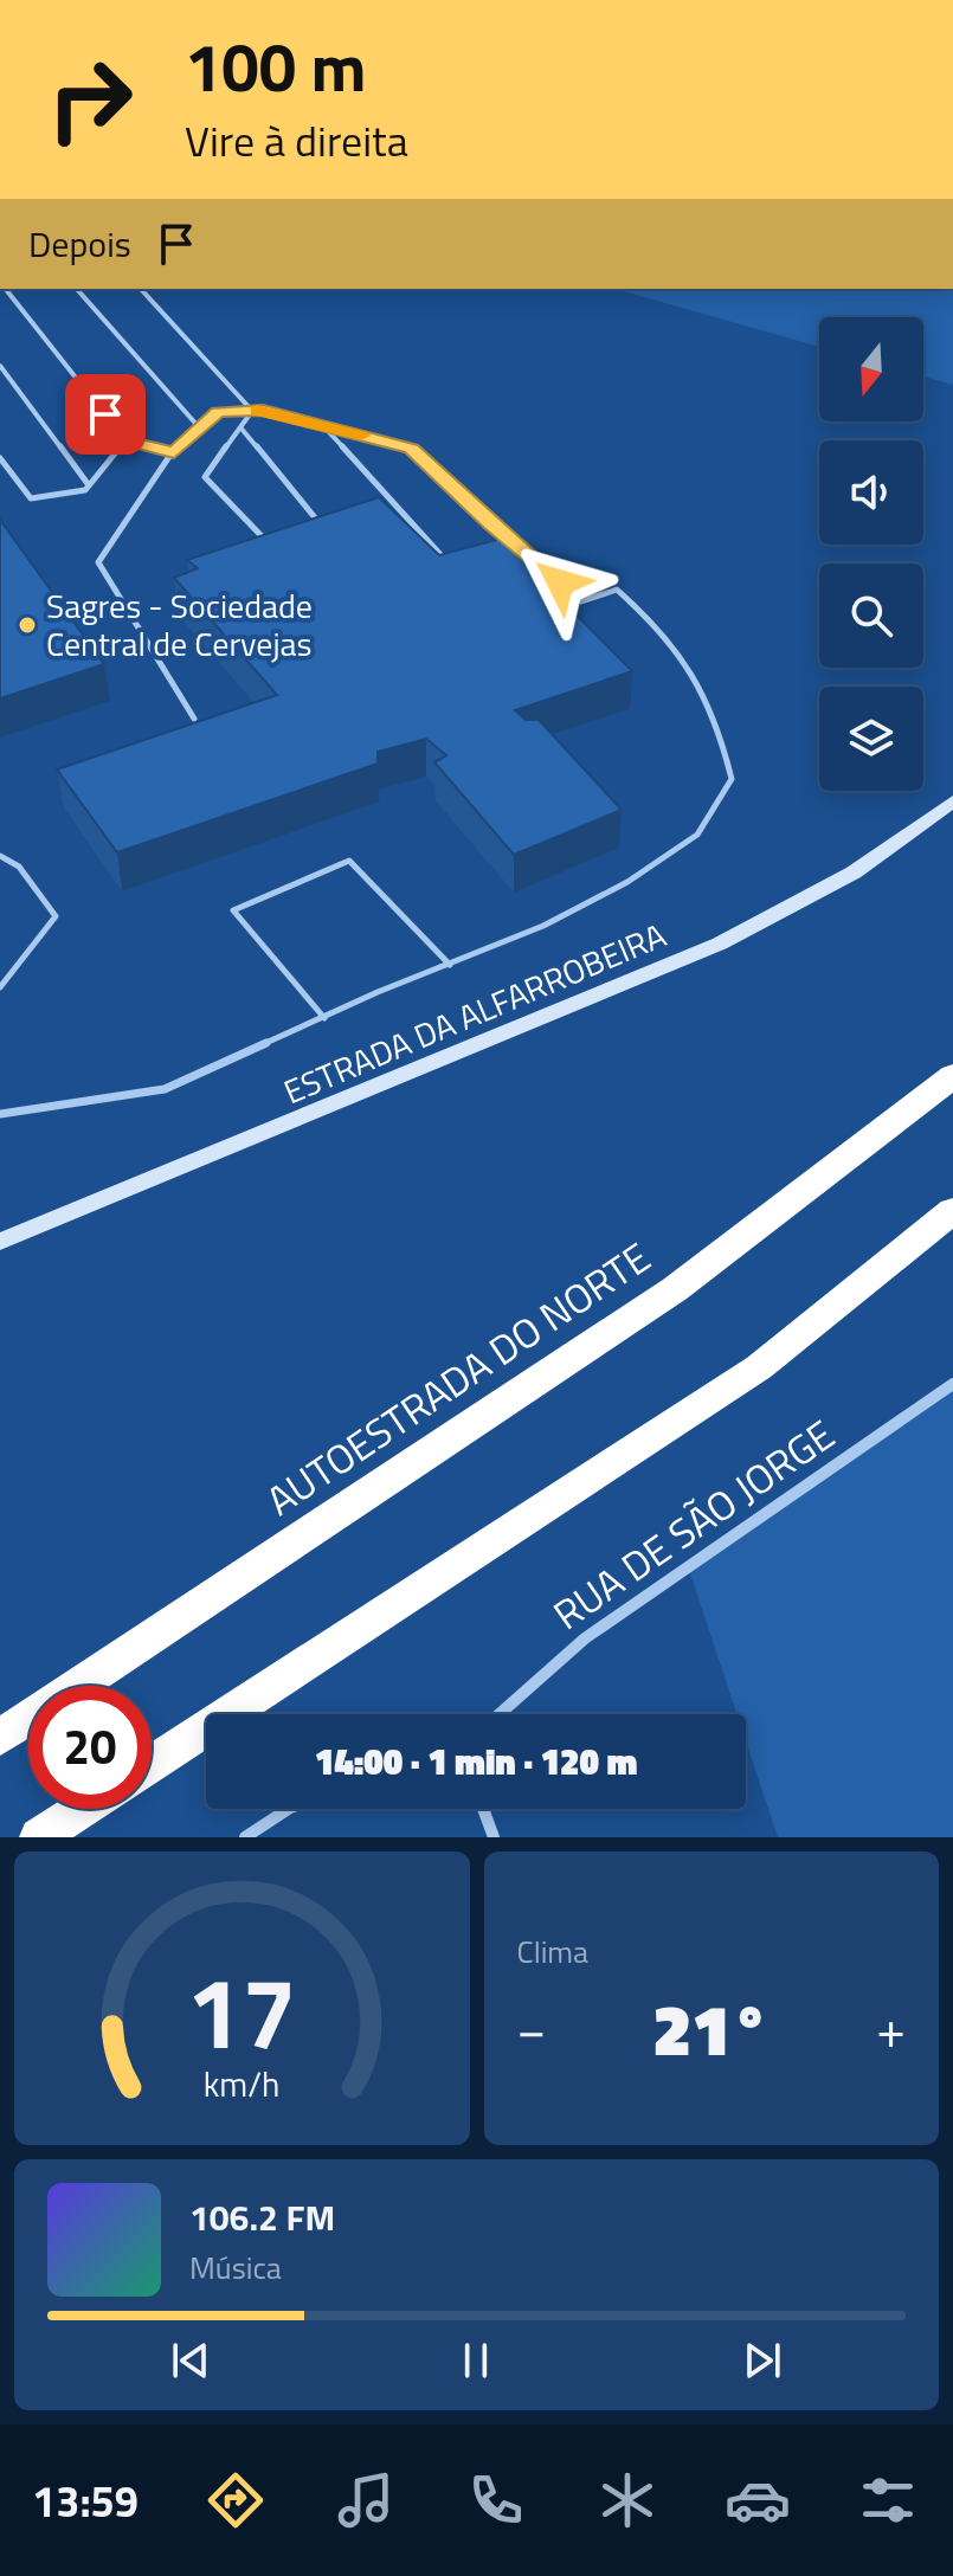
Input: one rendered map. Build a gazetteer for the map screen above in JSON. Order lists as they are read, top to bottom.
{
  "streets": {
    "highway": ["AUTOESTRADA DO NORTE"],
    "main road": ["ESTRADA DA ALFARROBEIRA"],
    "street": ["RUA DE SÃO JORGE"]
  },
  "places": ["Sagres - Sociedade Central de Cervejas"],
  "north": "bottom",
  "page": {
    "turn": ["100 m", "Vire à direita"],
    "then": "Depois",
    "limit": "20",
    "trip": "14:00 · 1 min · 120 m",
    "tile": "Clima",
    "heat": ["−", "21°", "+"],
    "song": ["106.2 FM", "Música"],
    "tabs": "13:59",
    "gauge": ["17", "km/h"]
  }
}
